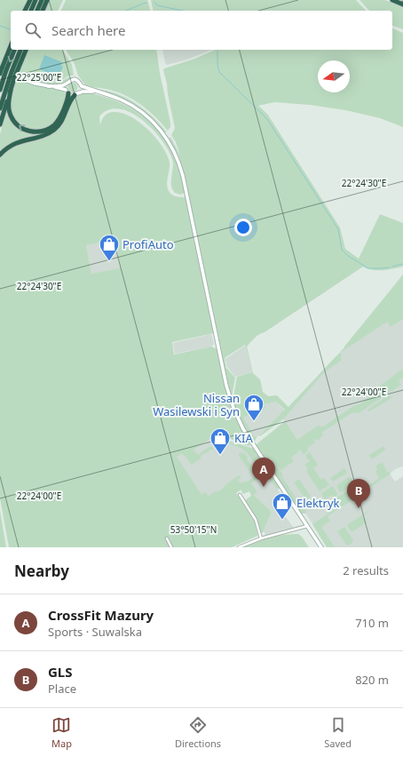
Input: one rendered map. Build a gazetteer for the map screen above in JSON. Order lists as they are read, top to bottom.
{
  "places": {
    "shop": [
      "ProfiAuto",
      "Nissan Wasilewski i Syn",
      "KIA",
      "Elektryk"
    ]
  },
  "north": "left",
  "page": {
    "search": "Search here",
    "pins": ["A", "B"],
    "heading": ["Nearby", "2 results"],
    "list": [
      {
        "mark": "A",
        "name": "CrossFit Mazury",
        "note": "Sports · Suwalska",
        "value": "710 m"
      },
      {
        "mark": "B",
        "name": "GLS",
        "note": "Place",
        "value": "820 m"
      }
    ],
    "nav": ["Map", "Directions", "Saved"]
  },
  "coordinates": [
    "22°25'00\"E",
    "22°24'30\"E",
    "22°24'00\"E",
    "53°50'15\"N"
  ]
}
